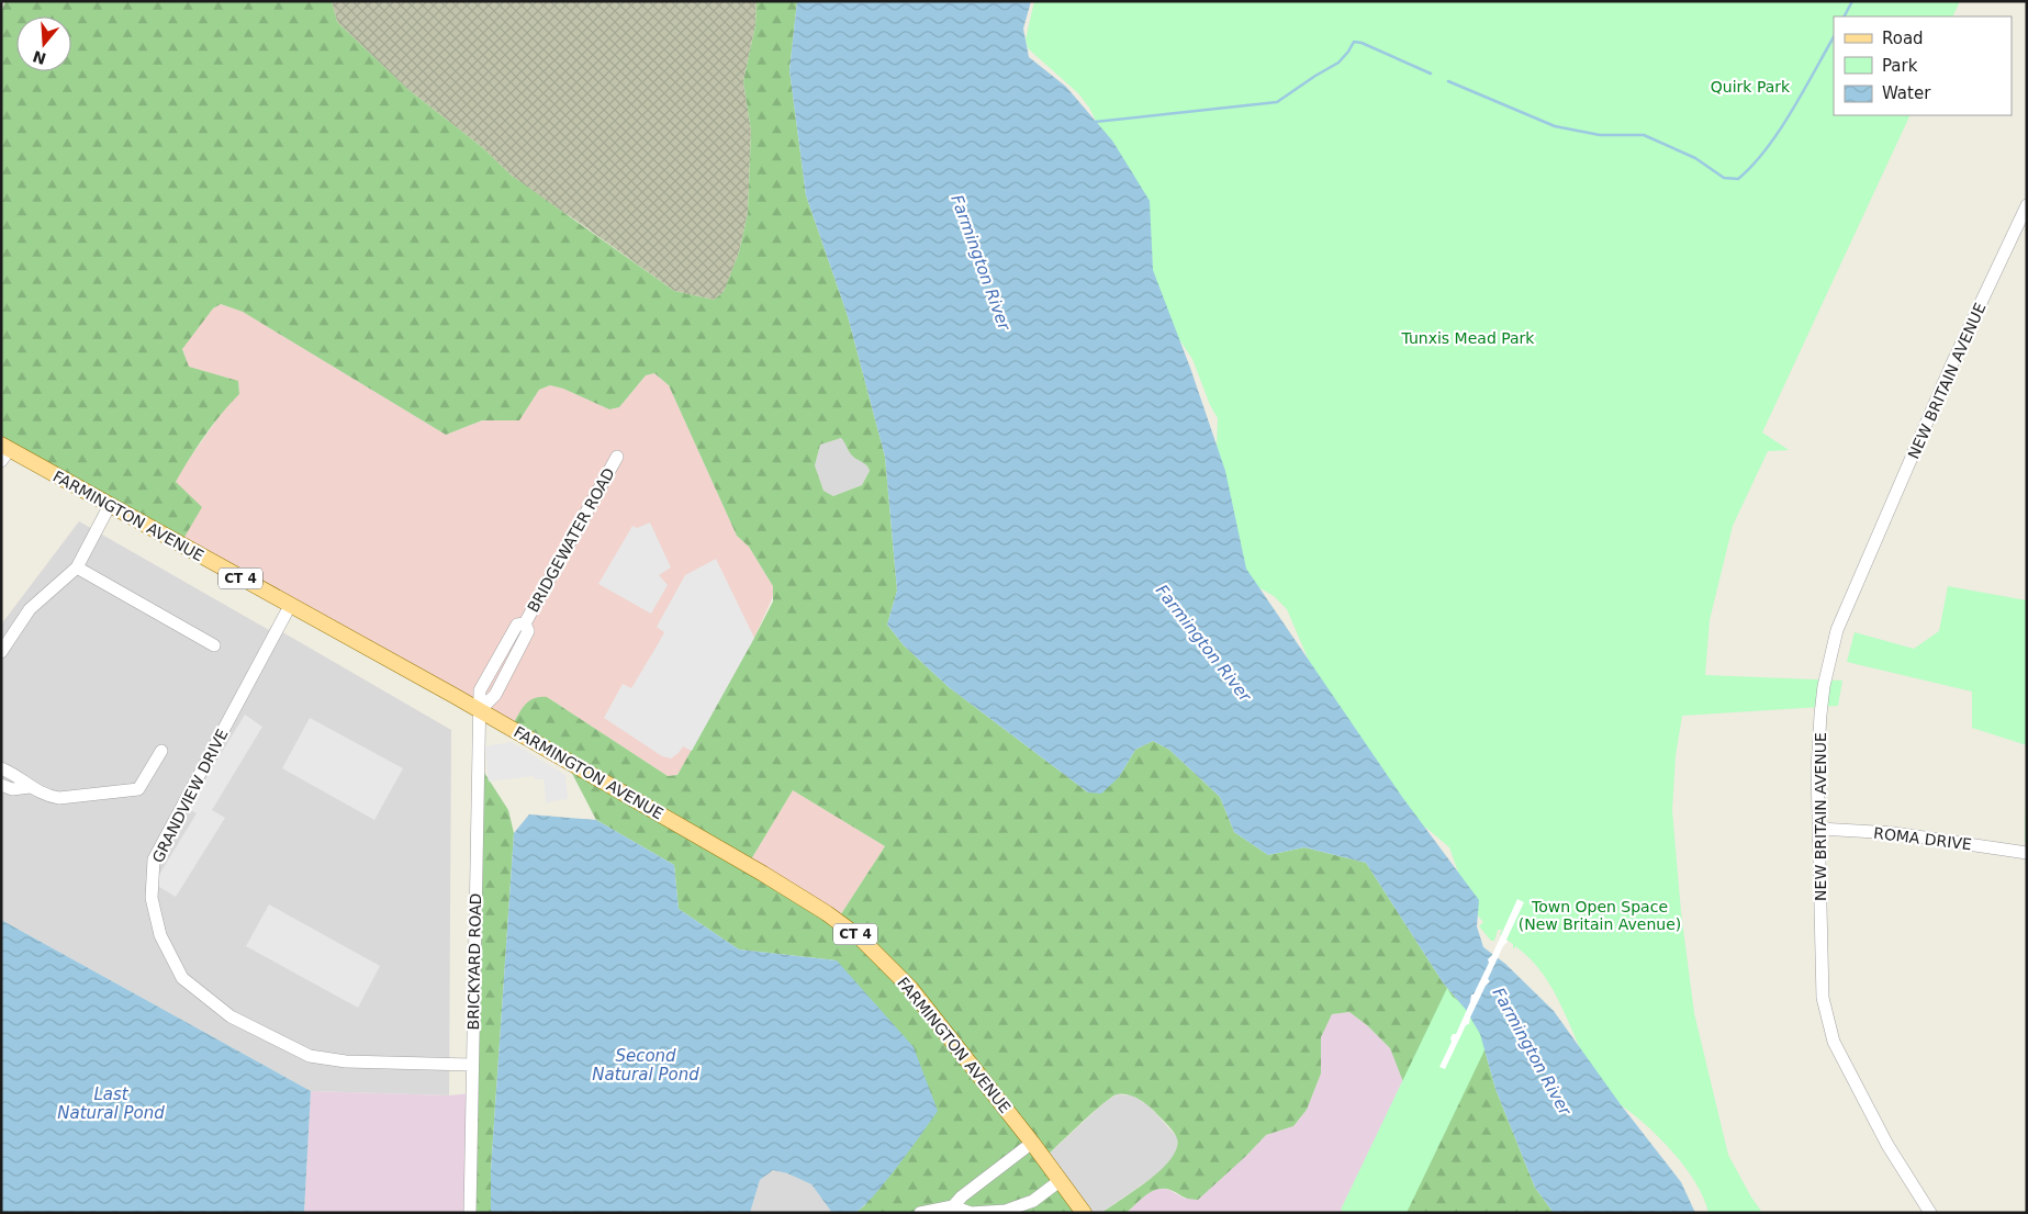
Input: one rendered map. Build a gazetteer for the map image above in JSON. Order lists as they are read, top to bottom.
{
  "streets": {
    "main road": ["FARMINGTON AVENUE", "CT 4"],
    "street": [
      "NEW BRITAIN AVENUE",
      "BRIDGEWATER ROAD",
      "GRANDVIEW DRIVE",
      "ROMA DRIVE",
      "BRICKYARD ROAD"
    ]
  },
  "crossings": [
    ["NEW BRITAIN AVENUE", "ROMA DRIVE"],
    ["FARMINGTON AVENUE", "BRIDGEWATER ROAD"],
    ["FARMINGTON AVENUE", "GRANDVIEW DRIVE"],
    ["FARMINGTON AVENUE", "BRICKYARD ROAD"],
    ["BRIDGEWATER ROAD", "BRICKYARD ROAD"],
    ["GRANDVIEW DRIVE", "BRICKYARD ROAD"]
  ],
  "water": ["Farmington River", "Second Natural Pond", "Last Natural Pond"],
  "parks": ["Quirk Park", "Tunxis Mead Park", "Town Open Space (New Britain Avenue)"],
  "legend": ["Road", "Park", "Water"],
  "north": "bottom"
}
